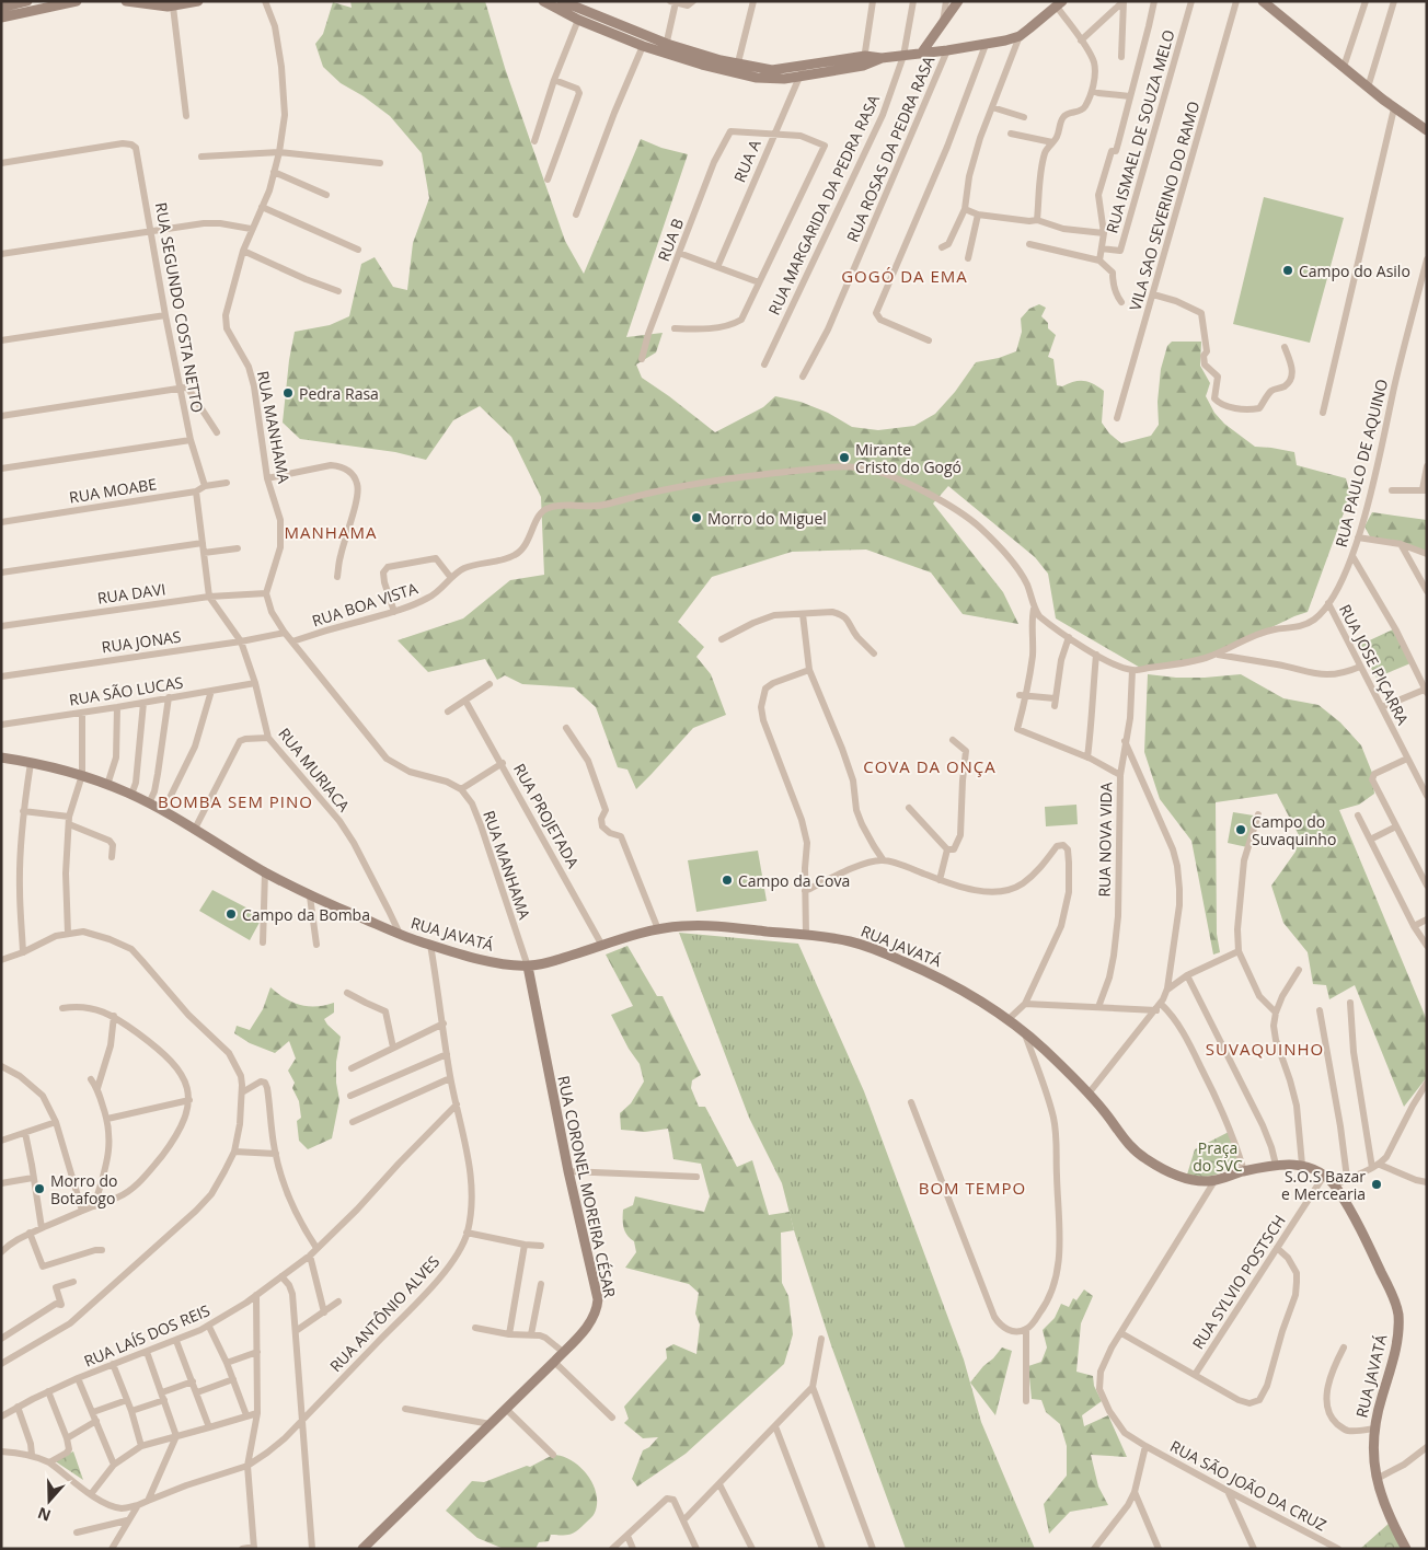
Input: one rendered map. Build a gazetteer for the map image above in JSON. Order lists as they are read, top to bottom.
{
  "streets": {
    "street": [
      "RUA ISMAEL DE SOUZA MELO",
      "RUA ROSAS DA PEDRA RASA",
      "RUA A",
      "RUA MARGARIDA DA PEDRA RASA",
      "VILA SAO SEVERINO DO RAMO",
      "RUA B",
      "RUA SEGUNDO COSTA NETTO",
      "RUA MANHAMA",
      "RUA PAULO DE AQUINO",
      "RUA MOABE",
      "RUA DAVI",
      "RUA BOA VISTA",
      "RUA JONAS",
      "RUA JOSE PIÇARRA",
      "RUA SÃO LUCAS",
      "RUA MURIACA",
      "RUA PROJETADA",
      "RUA NOVA VIDA",
      "RUA JAVATÁ",
      "RUA CORONEL MOREIRA CÉSAR",
      "RUA SYLVIO POSTSCH",
      "RUA ANTÔNIO ALVES",
      "RUA LAÍS DOS REIS",
      "RUA SÃO JOÃO DA CRUZ"
    ]
  },
  "crossings": [
    ["RUA A", "RUA B"],
    ["RUA SEGUNDO COSTA NETTO", "RUA MOABE"],
    ["RUA MANHAMA", "RUA DAVI"],
    ["RUA MANHAMA", "RUA JAVATÁ"],
    ["RUA MANHAMA", "RUA CORONEL MOREIRA CÉSAR"],
    ["RUA PAULO DE AQUINO", "RUA BOA VISTA"],
    ["RUA PAULO DE AQUINO", "RUA JOSE PIÇARRA"],
    ["RUA PAULO DE AQUINO", "RUA NOVA VIDA"],
    ["RUA MOABE", "RUA MURIACA"],
    ["RUA DAVI", "RUA MURIACA"],
    ["RUA JONAS", "RUA MURIACA"],
    ["RUA SÃO LUCAS", "RUA MURIACA"],
    ["RUA MURIACA", "RUA JAVATÁ"],
    ["RUA PROJETADA", "RUA JAVATÁ"],
    ["RUA JAVATÁ", "RUA CORONEL MOREIRA CÉSAR"],
    ["RUA JAVATÁ", "RUA SYLVIO POSTSCH"],
    ["RUA JAVATÁ", "RUA ANTÔNIO ALVES"],
    ["RUA JAVATÁ", "RUA SÃO JOÃO DA CRUZ"],
    ["RUA ANTÔNIO ALVES", "RUA LAÍS DOS REIS"]
  ],
  "districts": [
    "GOGÓ DA EMA",
    "MANHAMA",
    "COVA DA ONÇA",
    "BOMBA SEM PINO",
    "SUVAQUINHO",
    "BOM TEMPO"
  ],
  "parks": ["Praça do SVC"],
  "places": [
    "Campo do Asilo",
    "Pedra Rasa",
    "Mirante Cristo do Gogó",
    "Morro do Miguel",
    "Campo do Suvaquinho",
    "Campo da Cova",
    "Campo da Bomba",
    "S.O.S Bazar e Mercearia",
    "Morro do Botafogo"
  ],
  "north": "bottom"
}
